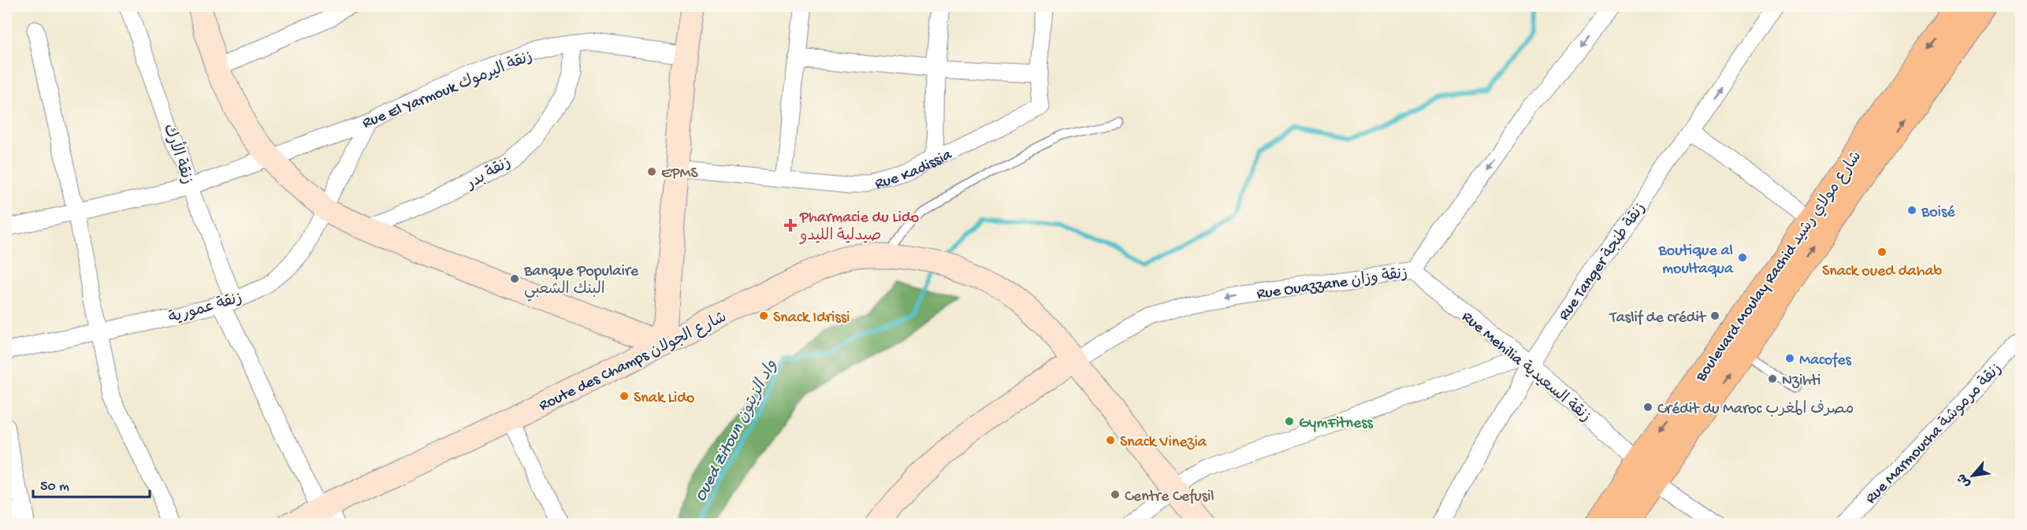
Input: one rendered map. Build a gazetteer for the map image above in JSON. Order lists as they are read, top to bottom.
{
  "streets": {
    "main road": ["Boulevard Moulay Rachid شارع مولاي رشيد"],
    "street": [
      "Rue El Yarmouk زنقة اليرموك",
      "زنقة الأرك",
      "Rue Kadissia",
      "زنقة بدر",
      "Rue Tanger زنقة طنجة",
      "Rue Ouazzane زنقة وزان",
      "زنقة عمورية",
      "Route des Champs شارع الجولان",
      "Rue Mehilia زنقة السعيدية",
      "Rue Marmoucha زنقة مرموشة"
    ]
  },
  "crossings": [
    ["Rue El Yarmouk زنقة اليرموك", "زنقة الأرك"],
    ["Rue El Yarmouk زنقة اليرموك", "زنقة بدر"],
    ["Rue El Yarmouk زنقة اليرموك", "زنقة عمورية"],
    ["زنقة الأرك", "زنقة عمورية"],
    ["زنقة الأرك", "Route des Champs شارع الجولان"],
    ["Rue Tanger زنقة طنجة", "Rue Mehilia زنقة السعيدية"],
    ["Boulevard Moulay Rachid شارع مولاي رشيد", "Rue Mehilia زنقة السعيدية"],
    ["Rue Ouazzane زنقة وزان", "Route des Champs شارع الجولان"],
    ["Rue Ouazzane زنقة وزان", "Rue Mehilia زنقة السعيدية"]
  ],
  "one_way": ["Rue Ouazzane زنقة وزان"],
  "water": ["Oued Zitoun واد الزيتون"],
  "places": {
    "other": [
      "EPMS",
      "Boisé",
      "Snack oued dahab",
      "Boutique al moultaqua",
      "Banque Populaire البنك الشعبي",
      "Snack Idrissi",
      "Taslif de crédit",
      "Macofes",
      "Nzihti",
      "Snak Lido",
      "Crédit du Maroc مصرف المغرب",
      "GymFitness",
      "Snack Vinezia",
      "Centre Cefusil"
    ],
    "health": ["Pharmacie du Lido صيدلية الليدو"]
  },
  "scale_bar": "50 m",
  "north": "bottom left"
}
